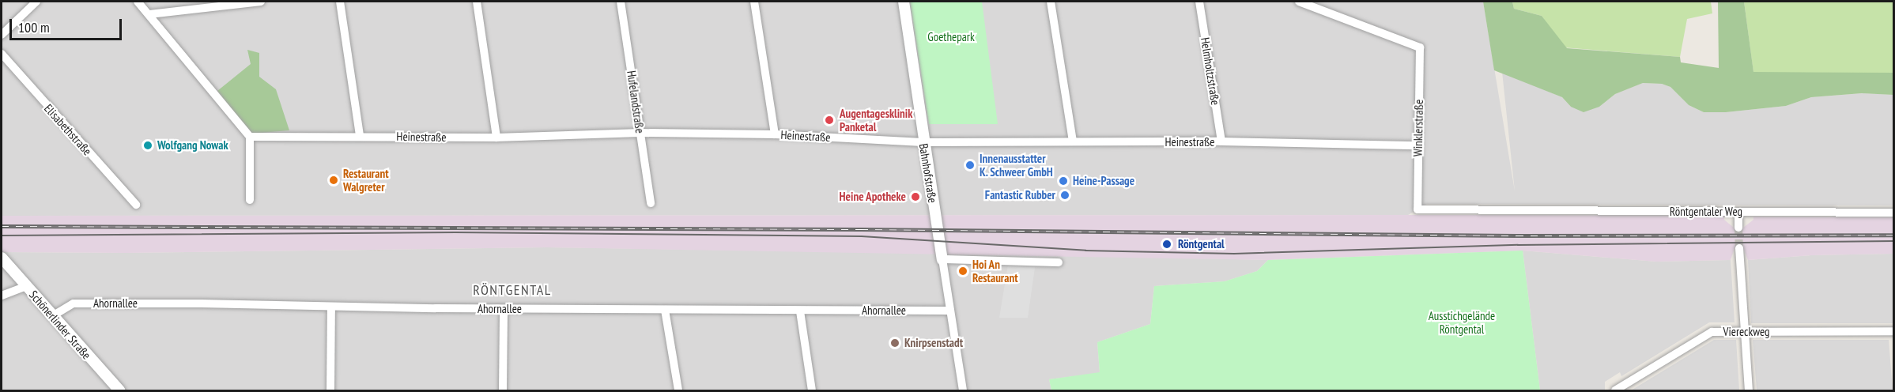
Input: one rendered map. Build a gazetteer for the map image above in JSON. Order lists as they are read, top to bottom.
{
  "streets": {
    "street": [
      "Helmholtzstraße",
      "Hufelandstraße",
      "Winklerstraße",
      "Elisabethstraße",
      "Heinestraße",
      "Bahnhofstraße",
      "Röntgentaler Weg",
      "Ahornallee",
      "Schönerlinder Straße",
      "Viereckweg"
    ]
  },
  "crossings": [
    ["Helmholtzstraße", "Heinestraße"],
    ["Hufelandstraße", "Heinestraße"],
    ["Winklerstraße", "Heinestraße"],
    ["Winklerstraße", "Röntgentaler Weg"],
    ["Heinestraße", "Bahnhofstraße"],
    ["Ahornallee", "Schönerlinder Straße"]
  ],
  "districts": ["RÖNTGENTAL"],
  "parks": ["Goethepark", "Ausstichgelände Röntgental"],
  "places": [
    "Augentagesklinik Panketal",
    "Wolfgang Nowak",
    "Innenausstatter K. Schweer GmbH",
    "Restaurant Walgreter",
    "Heine-Passage",
    "Fantastic Rubber",
    "Heine Apotheke",
    "Röntgental",
    "Hoi An Restaurant",
    "Knirpsenstadt"
  ],
  "scale_bar": "100 m"
}
